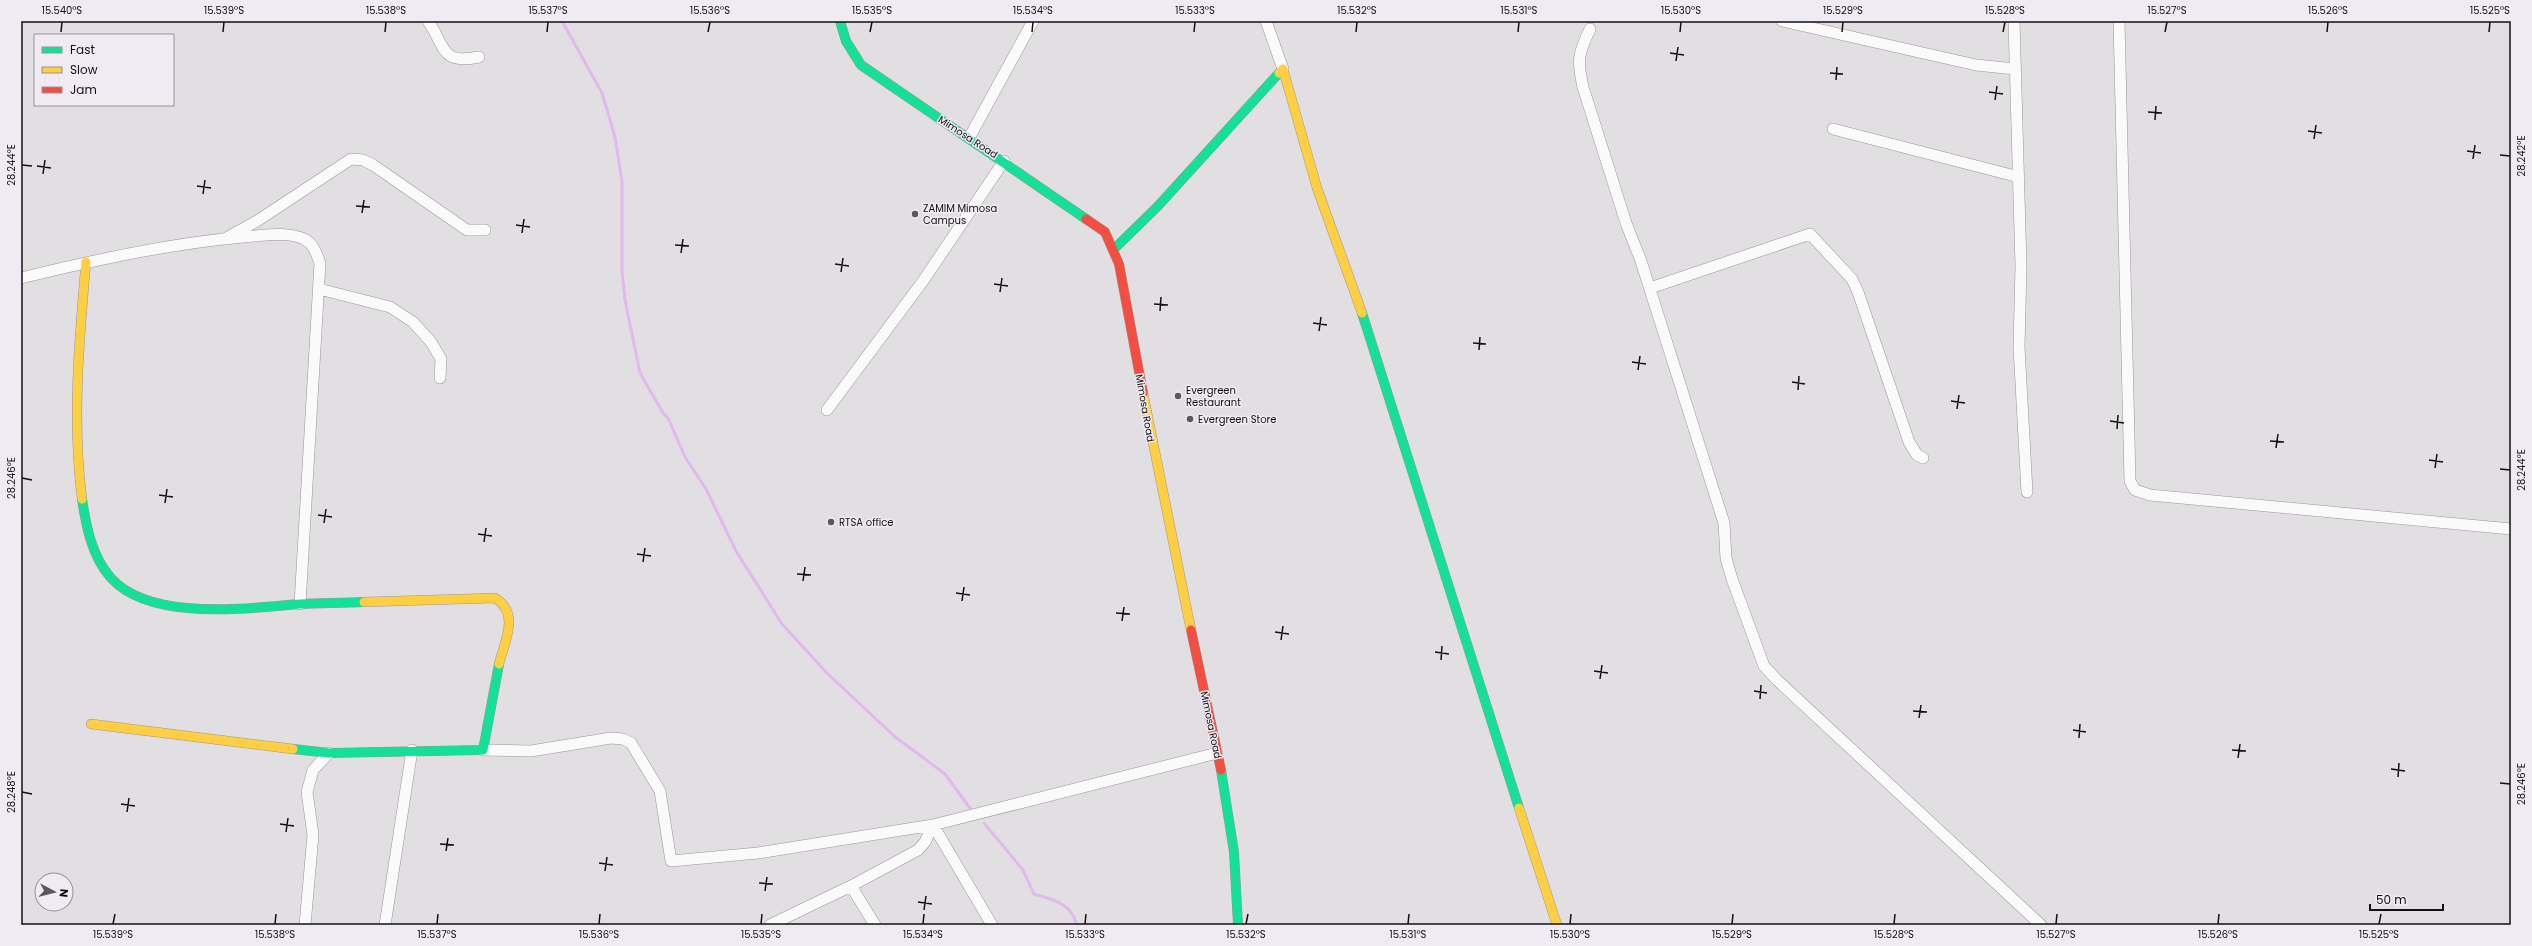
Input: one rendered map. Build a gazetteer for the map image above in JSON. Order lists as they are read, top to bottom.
{
  "streets": {
    "street": ["Mimosa Road"]
  },
  "places": [
    "ZAMIM Mimosa Campus",
    "Evergreen Restaurant",
    "Evergreen Store",
    "RTSA office"
  ],
  "legend": ["Fast", "Slow", "Jam"],
  "scale_bar": "50 m",
  "north": "right",
  "coordinates": [
    "15.540°S",
    "15.539°S",
    "15.538°S",
    "15.537°S",
    "15.536°S",
    "15.535°S",
    "15.534°S",
    "15.533°S",
    "15.532°S",
    "15.531°S",
    "15.530°S",
    "15.529°S",
    "15.528°S",
    "15.527°S",
    "15.526°S",
    "15.525°S",
    "28.242°E",
    "28.244°E",
    "28.246°E",
    "28.248°E"
  ]
}
